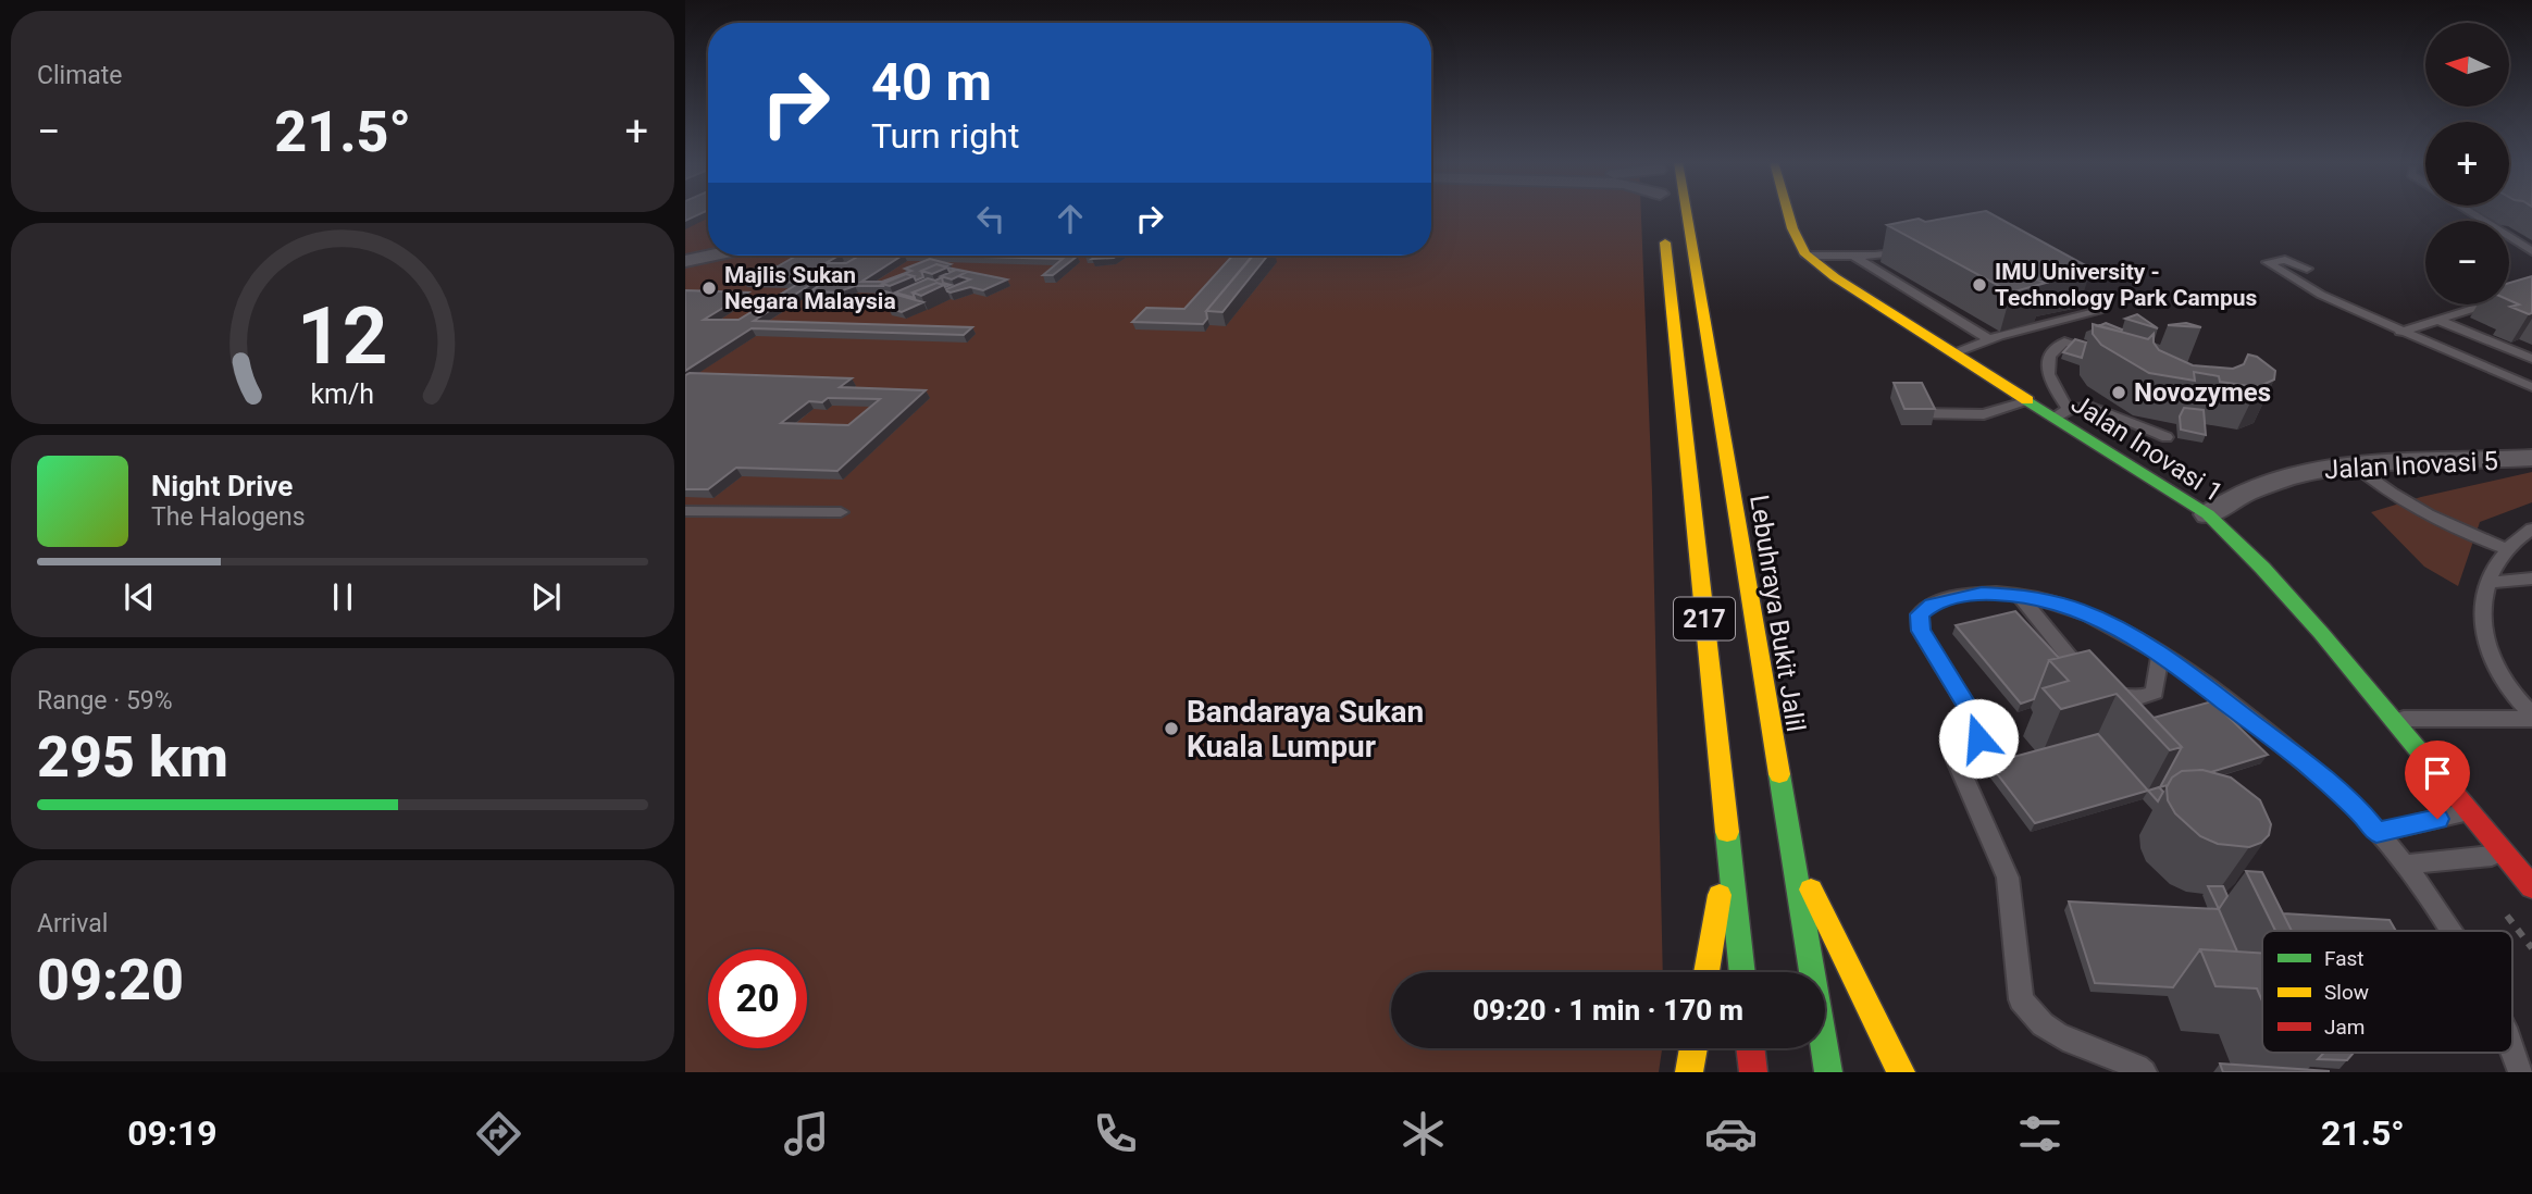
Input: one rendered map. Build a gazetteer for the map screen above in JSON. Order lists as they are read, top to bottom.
{
  "streets": {
    "main road": ["Jalan Inovasi 1", "Lebuhraya Bukit Jalil", "217"],
    "street": ["Jalan Inovasi 5"]
  },
  "crossings": [
    ["Jalan Inovasi 1", "Jalan Inovasi 5"]
  ],
  "places": [
    "IMU University - Technology Park Campus",
    "Majlis Sukan Negara Malaysia",
    "Novozymes",
    "Bandaraya Sukan Kuala Lumpur"
  ],
  "legend": ["Fast", "Slow", "Jam"],
  "north": "left",
  "page": {
    "tile": [
      "Climate",
      ["Range · 59%", "295 km"],
      ["Arrival", "09:20"]
    ],
    "map_buttons": ["+", "−"],
    "turn": ["40 m", "Turn right"],
    "heat": ["−", "21.5°", "+"],
    "song": ["Night Drive", "The Halogens"],
    "limit": "20",
    "trip": "09:20 · 1 min · 170 m",
    "tabs": ["09:19", "21.5°"],
    "gauge": ["12", "km/h"]
  }
}
